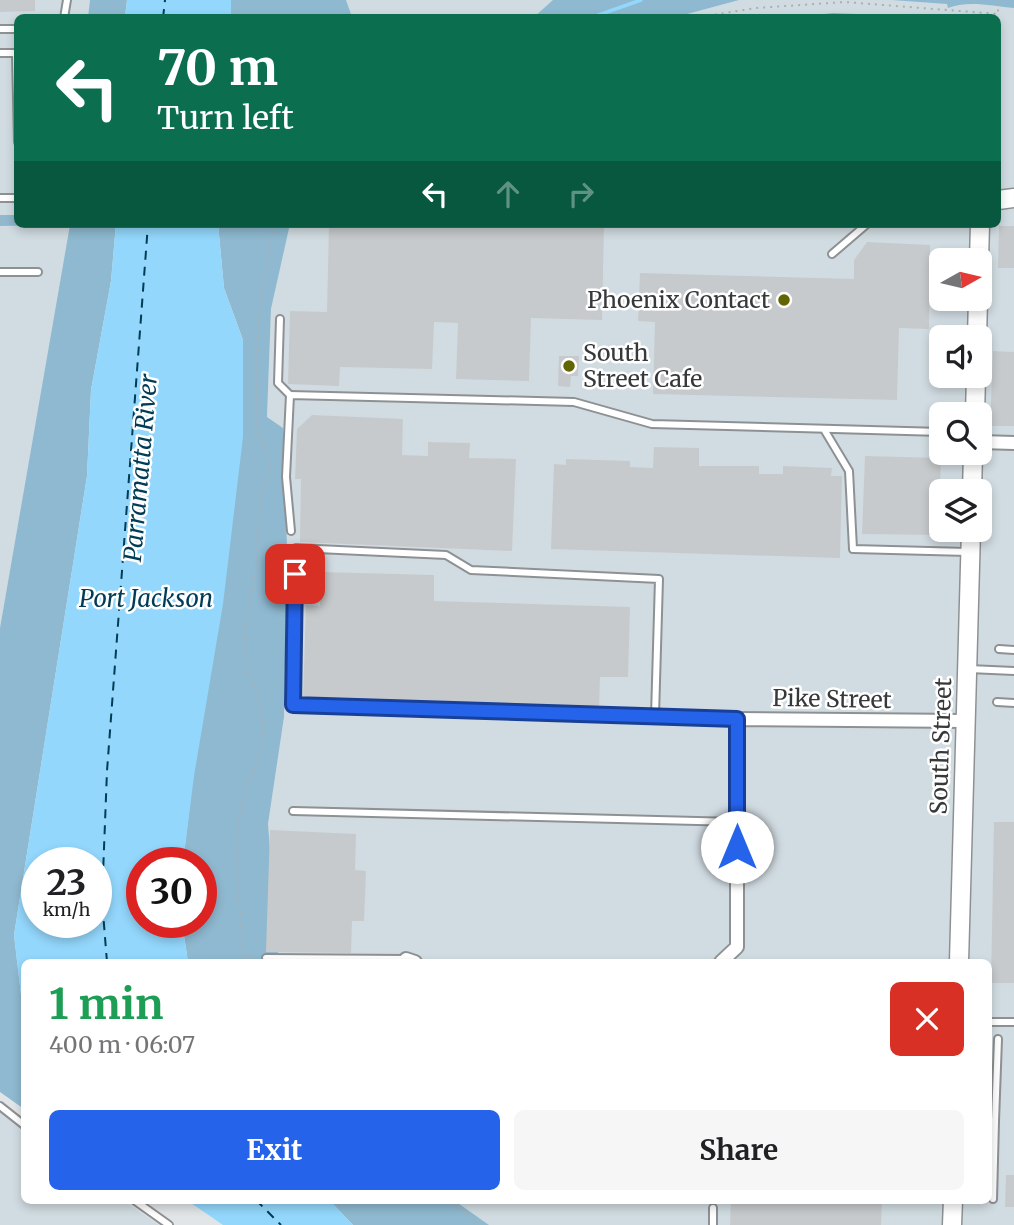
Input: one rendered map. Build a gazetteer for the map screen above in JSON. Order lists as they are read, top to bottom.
{
  "streets": {
    "street": ["Pike Street", "South Street"]
  },
  "crossings": [
    ["Pike Street", "South Street"]
  ],
  "water": ["Parramatta River", "Port Jackson"],
  "places": ["Phoenix Contact", "South Street Cafe"],
  "north": "right",
  "page": {
    "turn": ["70 m", "Turn left"],
    "speed": "23 km/h",
    "limit": "30",
    "heading": ["1 min", "400 m · 06:07"],
    "buttons": ["Exit", "Share"]
  }
}
